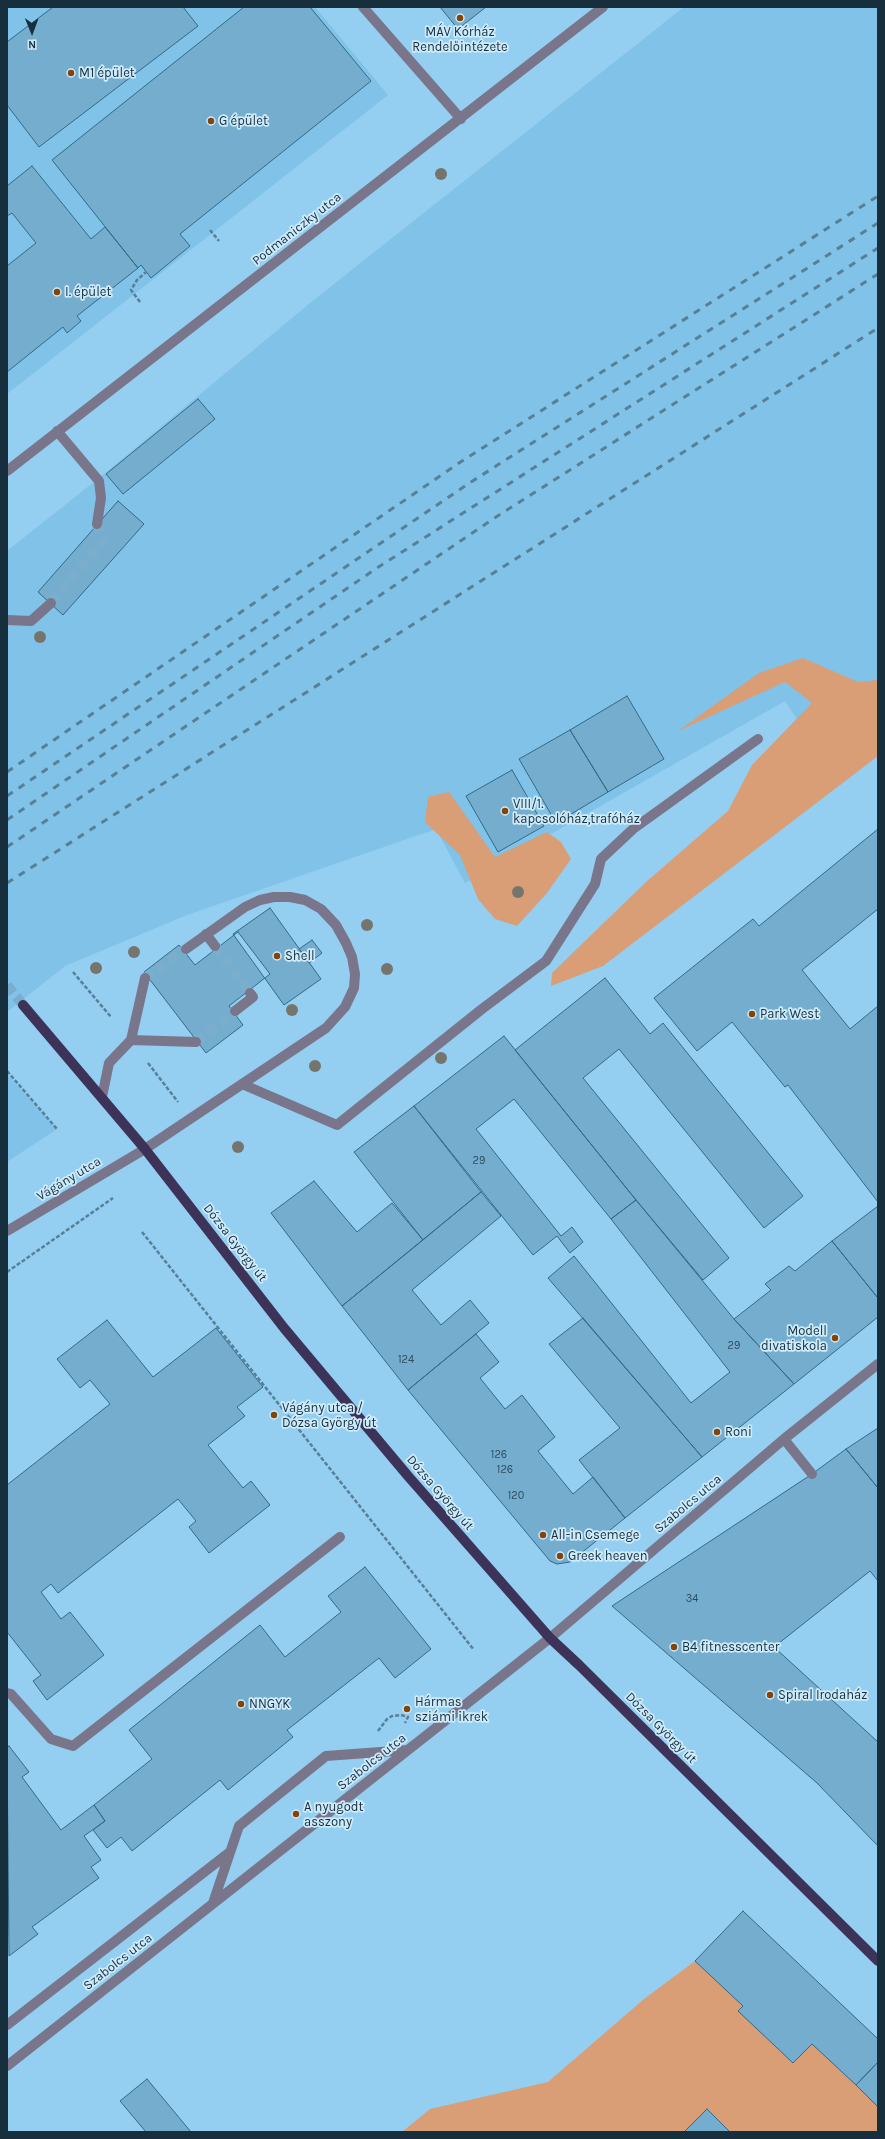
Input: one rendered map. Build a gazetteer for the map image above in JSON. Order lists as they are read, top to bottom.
{
  "streets": {
    "main road": ["Dózsa György út"],
    "street": ["Podmaniczky utca", "Vágány utca", "Szabolcs utca"]
  },
  "crossings": [
    ["Vágány utca", "Dózsa György út"],
    ["Dózsa György út", "Szabolcs utca"]
  ],
  "places": [
    "MÁV Kórház Rendelőintézete",
    "M1 épület",
    "G épület",
    "I. épület",
    "VIII/1. kapcsolóház,trafóház",
    "Shell",
    "Park West",
    "Modell divatiskola",
    "Vágány utca / Dózsa György út",
    "Roni",
    "All-in Csemege",
    "Greek heaven",
    "B4 fitnesscenter",
    "Spiral Irodaház",
    "NNGYK",
    "Hármas sziámi ikrek",
    "A nyugodt asszony"
  ],
  "house_numbers": [
    "29",
    "29",
    "124",
    "126",
    "126",
    "120",
    "34"
  ],
  "north": "bottom"
}
